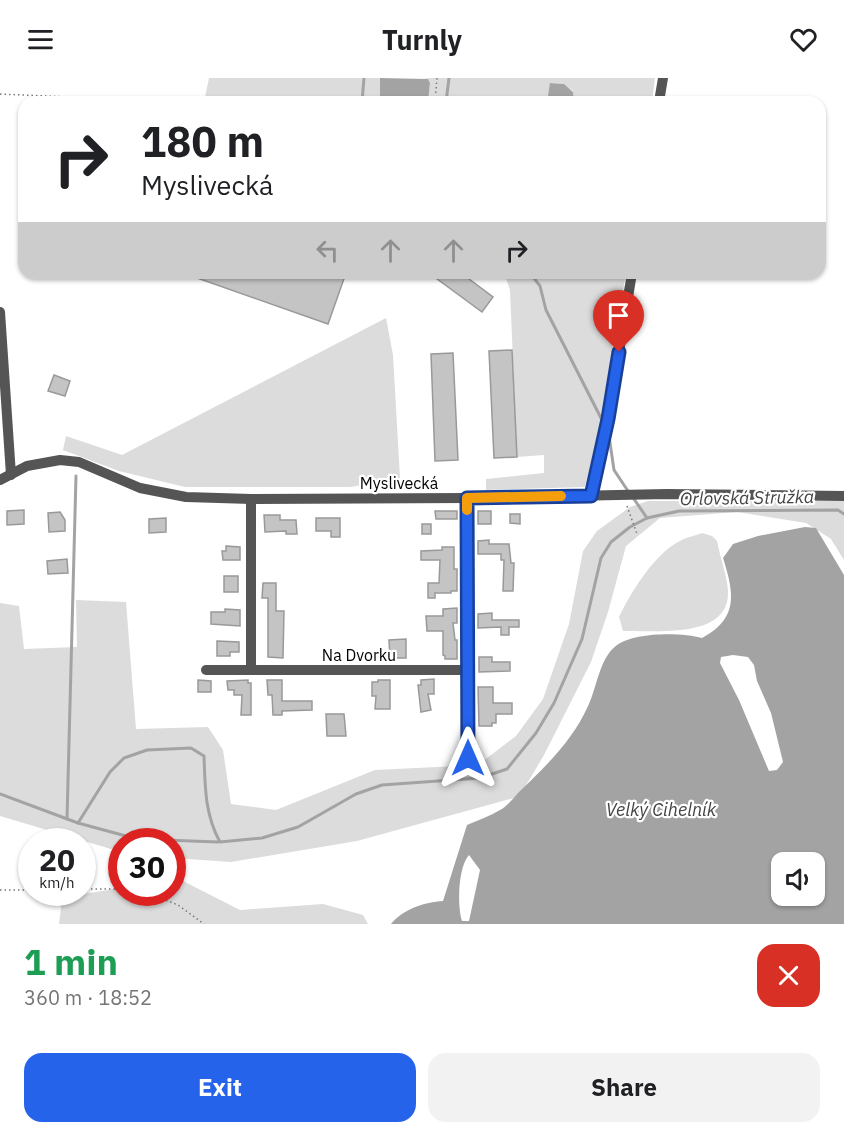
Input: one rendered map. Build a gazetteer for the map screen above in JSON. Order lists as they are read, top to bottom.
{
  "streets": {
    "street": ["Myslivecká", "Na Dvorku"]
  },
  "water": ["Orlovská Stružka", "Velký Cihelník"],
  "page": {
    "header": "Turnly",
    "turn": ["180 m", "Myslivecká"],
    "speed": "20 km/h",
    "limit": "30",
    "heading": ["1 min", "360 m · 18:52"],
    "buttons": ["Exit", "Share"]
  }
}
